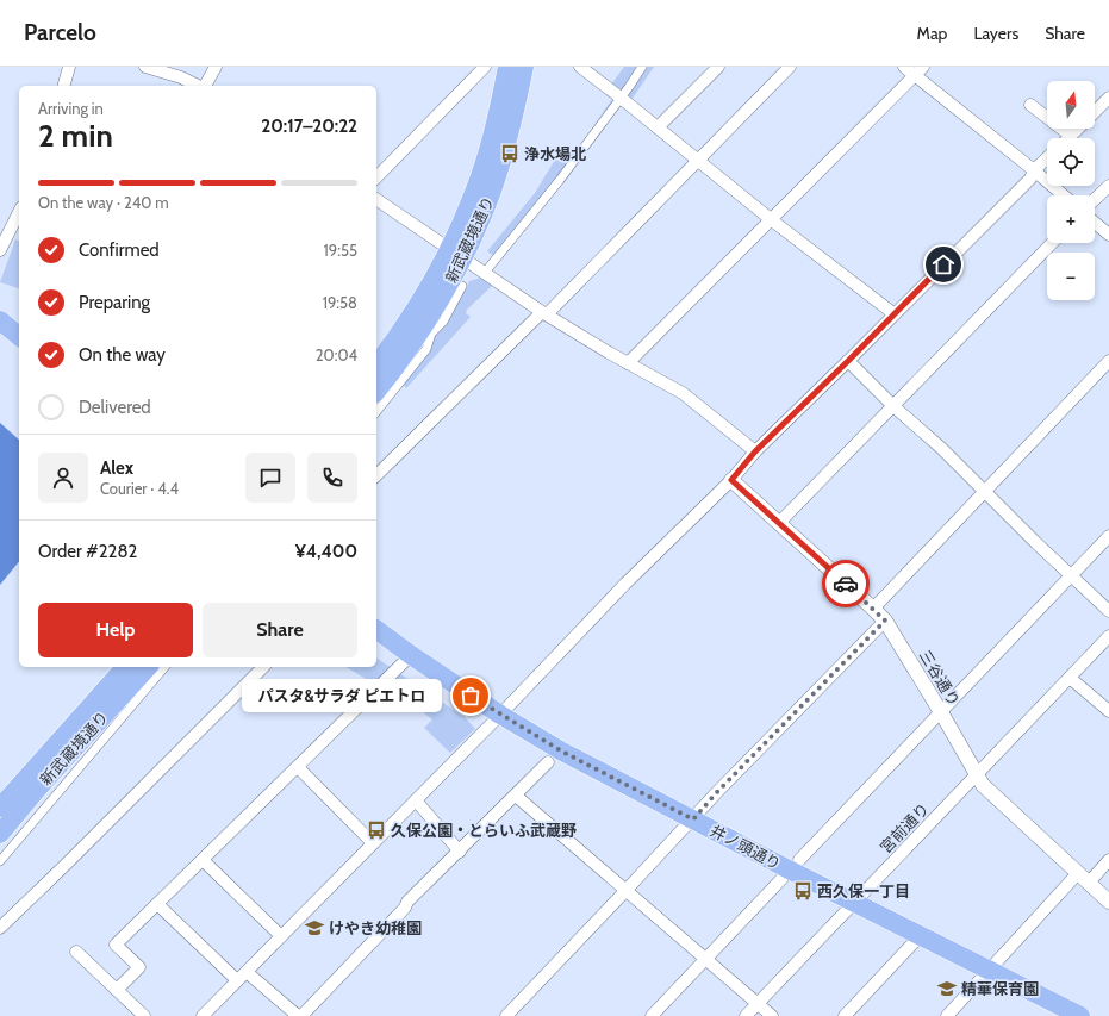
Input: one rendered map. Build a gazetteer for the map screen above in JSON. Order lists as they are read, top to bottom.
{
  "streets": {
    "main road": ["新武蔵境通り", "井ノ頭通り"],
    "street": ["三谷通り", "宮前通り"]
  },
  "crossings": [
    ["三谷通り", "宮前通り"],
    ["宮前通り", "井ノ頭通り"]
  ],
  "places": {
    "bus stop": ["浄水場北", "久保公園・とらいふ武蔵野", "西久保一丁目"],
    "other": ["パスタ&サラダ ピエトロ"],
    "school or university": ["けやき幼稚園", "精華保育園"]
  },
  "north": "top",
  "page": {
    "header": "Parcelo",
    "nav": ["Map", "Layers", "Share"],
    "map_buttons": ["+", "−"],
    "heading": ["2 min", "Arriving in", "20:17–20:22"],
    "panel": [
      "Alex",
      "Courier · 4.4",
      "Order #2282",
      "¥4,400"
    ],
    "bar": "On the way · 240 m",
    "list": [
      ["Confirmed", "19:55"],
      ["Preparing", "19:58"],
      ["On the way", "20:04"],
      "Delivered"
    ],
    "buttons": ["Help", "Share"],
    "bubble": "パスタ&サラダ ピエトロ"
  }
}
